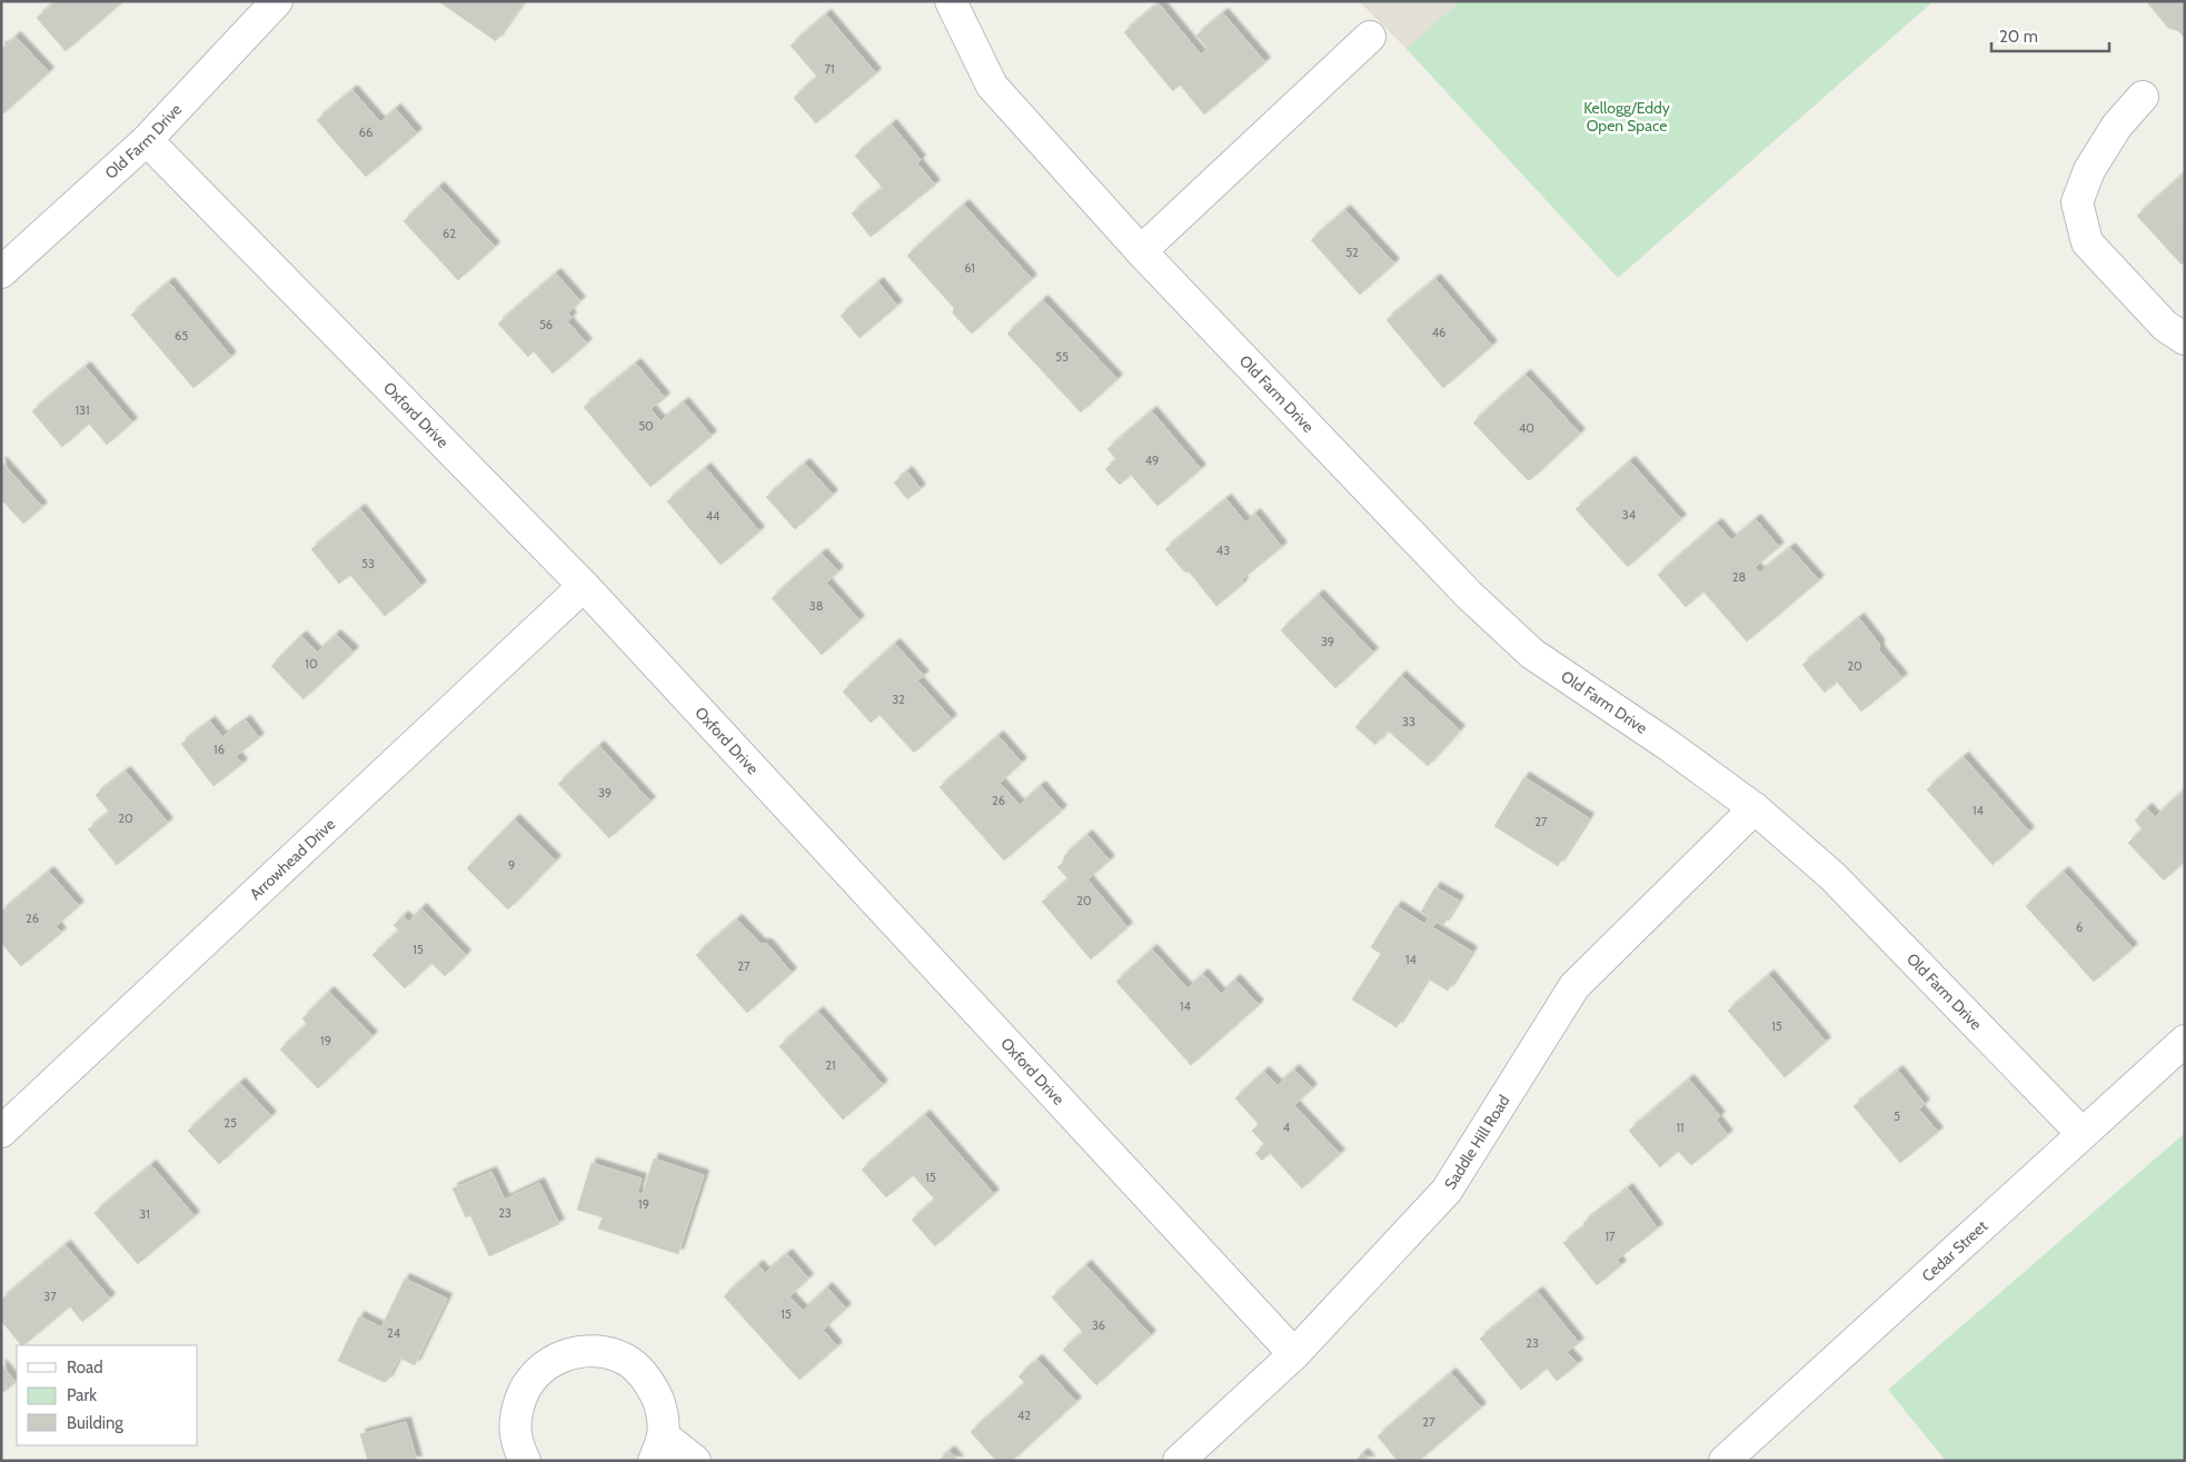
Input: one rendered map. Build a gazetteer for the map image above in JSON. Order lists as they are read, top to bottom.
{
  "streets": {
    "street": [
      "Old Farm Drive",
      "Oxford Drive",
      "Arrowhead Drive",
      "Saddle Hill Road",
      "Cedar Street"
    ]
  },
  "crossings": [
    ["Old Farm Drive", "Oxford Drive"],
    ["Old Farm Drive", "Saddle Hill Road"],
    ["Old Farm Drive", "Cedar Street"],
    ["Oxford Drive", "Arrowhead Drive"],
    ["Oxford Drive", "Saddle Hill Road"]
  ],
  "parks": ["Kellogg/Eddy Open Space"],
  "house_numbers": [
    "71",
    "66",
    "62",
    "52",
    "61",
    "56",
    "46",
    "65",
    "55",
    "131",
    "50",
    "40",
    "49",
    "34",
    "44",
    "43",
    "53",
    "28",
    "38",
    "39",
    "10",
    "20",
    "32",
    "33",
    "16",
    "39",
    "26",
    "14",
    "20",
    "27",
    "9",
    "20",
    "26",
    "6",
    "15",
    "14",
    "27",
    "14",
    "15",
    "19",
    "21",
    "5",
    "25",
    "4",
    "11",
    "15",
    "19",
    "23",
    "31",
    "17",
    "37",
    "15",
    "36",
    "24",
    "23",
    "42",
    "27"
  ],
  "legend": ["Road", "Park", "Building"],
  "scale_bar": "20 m"
}
